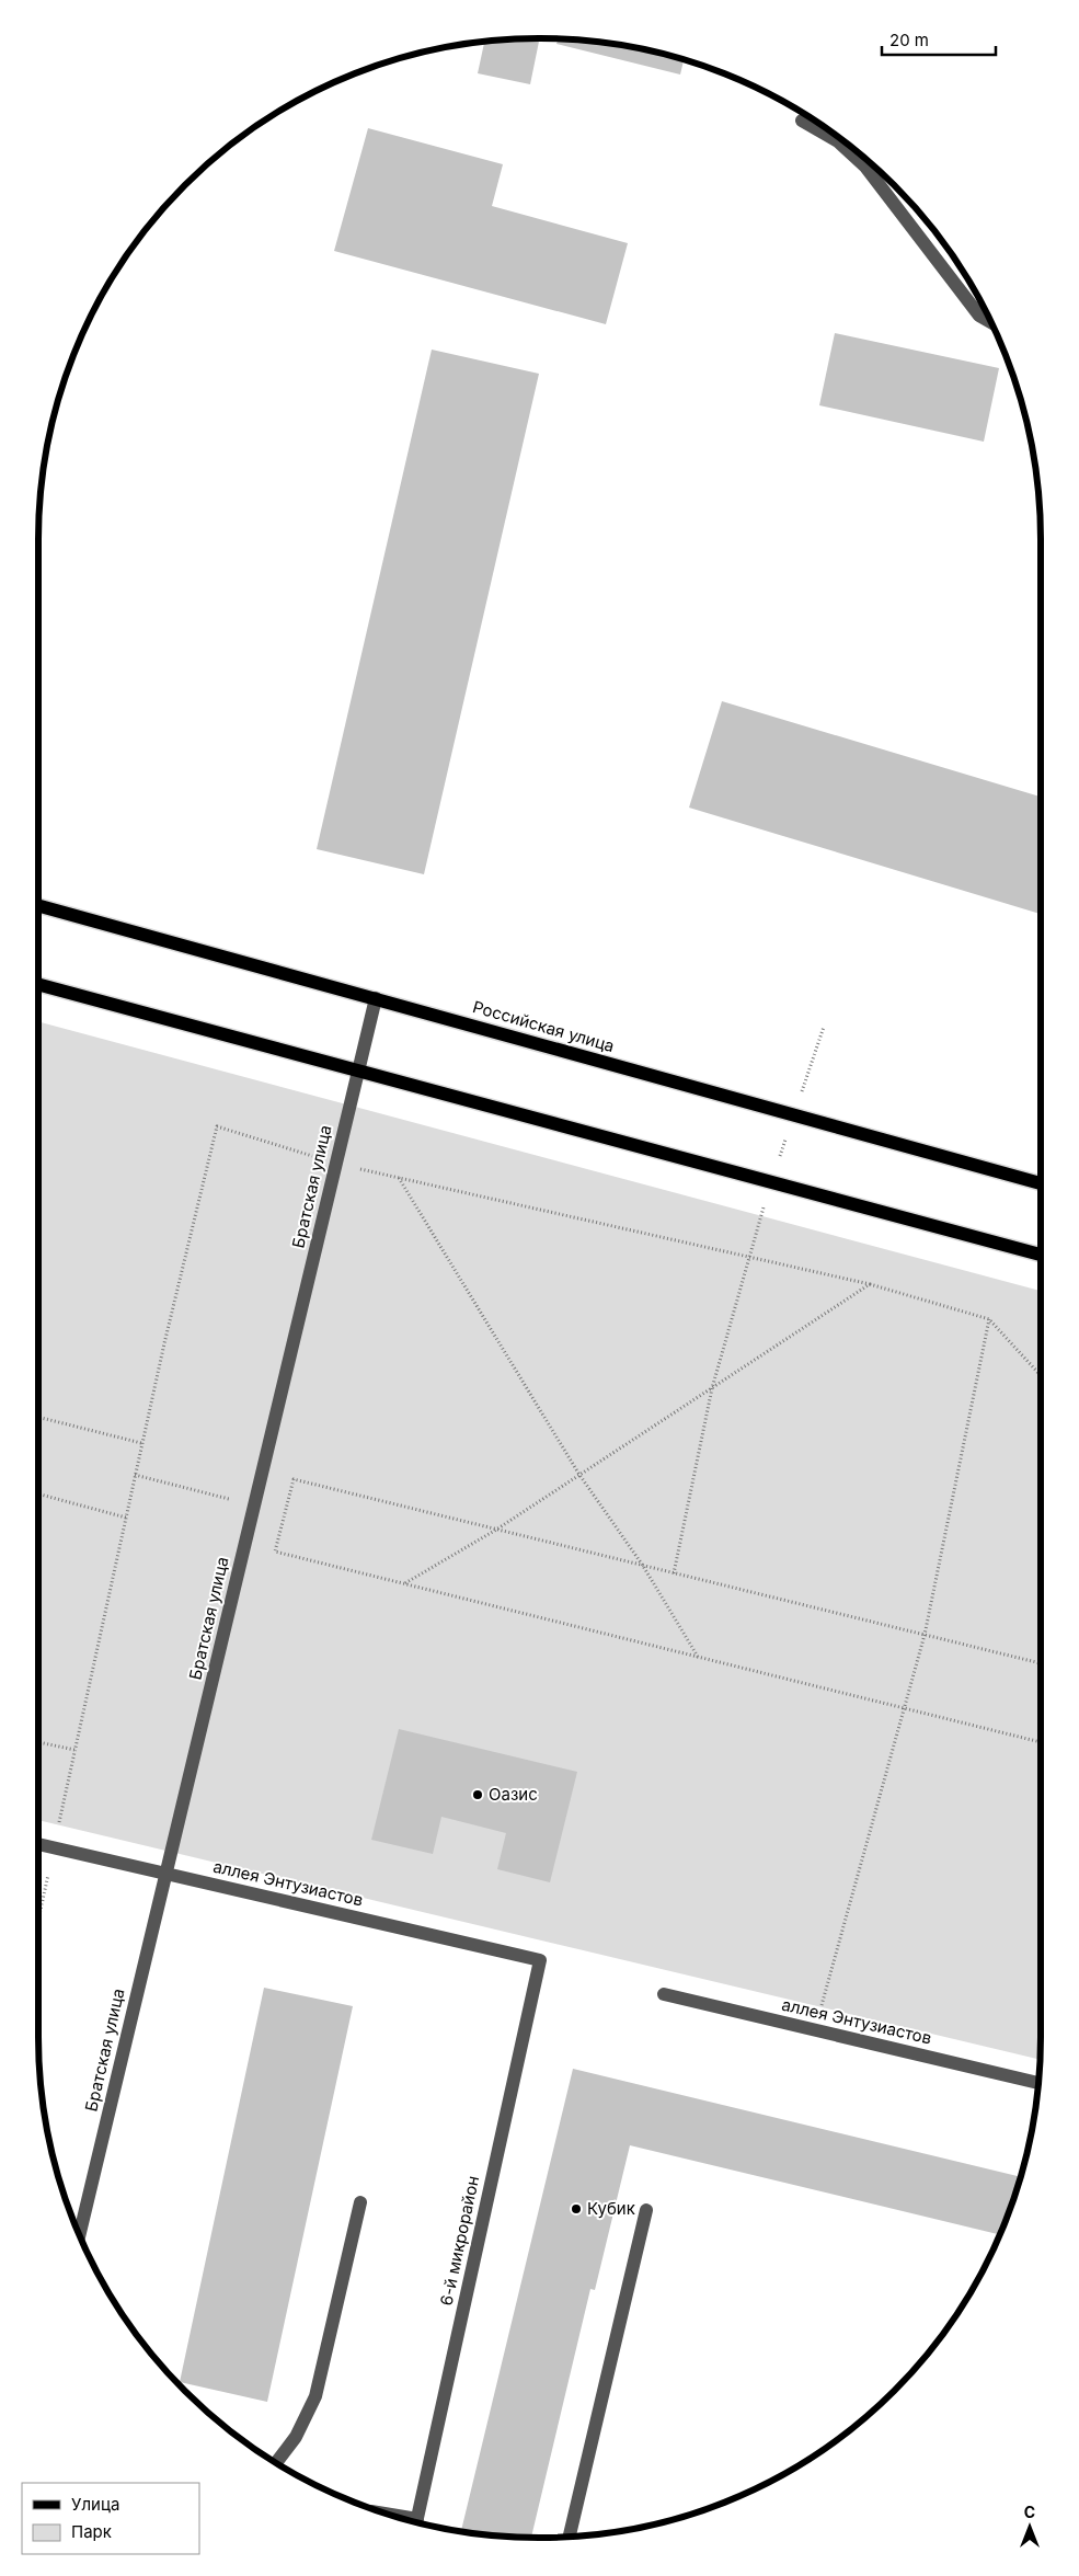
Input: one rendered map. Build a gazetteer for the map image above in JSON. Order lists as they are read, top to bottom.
{
  "streets": {
    "main road": ["Российская улица"],
    "street": ["Братская улица", "аллея Энтузиастов", "6-й микрорайон"]
  },
  "crossings": [
    ["Российская улица", "Братская улица"],
    ["Братская улица", "аллея Энтузиастов"],
    ["аллея Энтузиастов", "6-й микрорайон"]
  ],
  "places": ["Оазис", "Кубик"],
  "legend": ["Улица", "Парк"],
  "scale_bar": "20 m",
  "north": "top"
}
